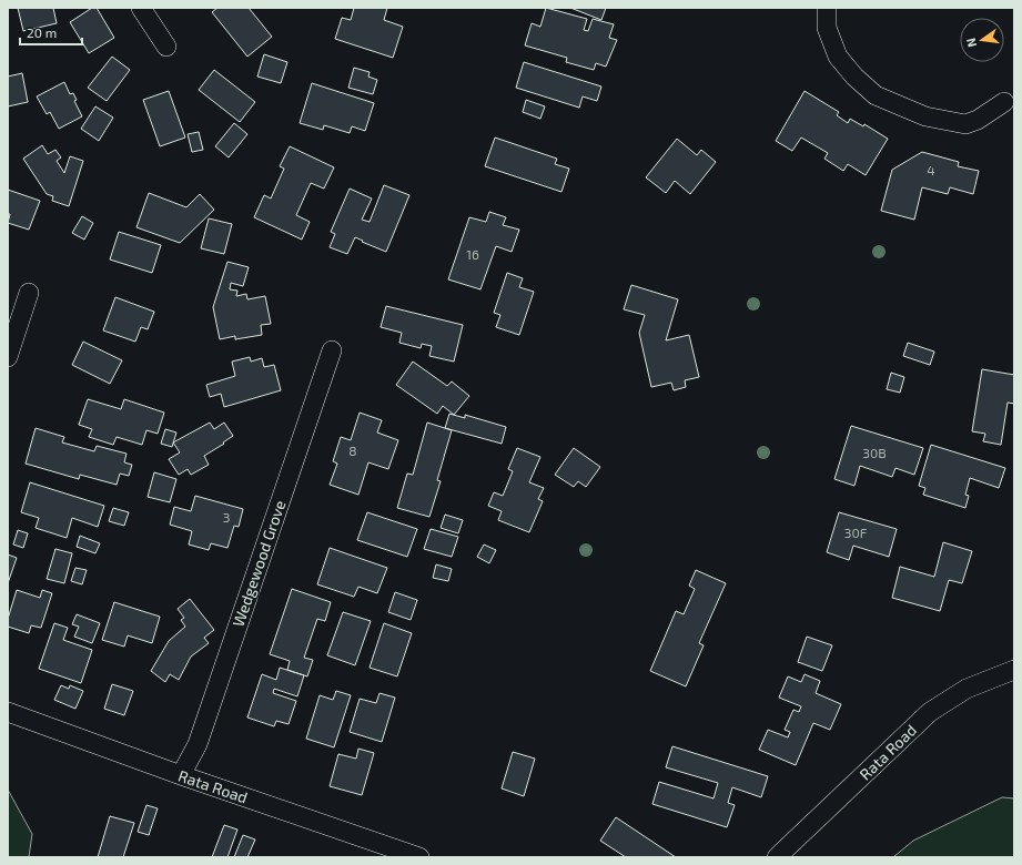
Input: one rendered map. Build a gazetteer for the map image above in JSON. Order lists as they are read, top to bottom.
{
  "streets": {
    "street": ["Wedgewood Grove", "Rata Road"]
  },
  "crossings": [
    ["Wedgewood Grove", "Rata Road"]
  ],
  "house_numbers": [
    "4",
    "16",
    "8",
    "30B",
    "3",
    "30F"
  ],
  "scale_bar": "20 m",
  "north": "left"
}
